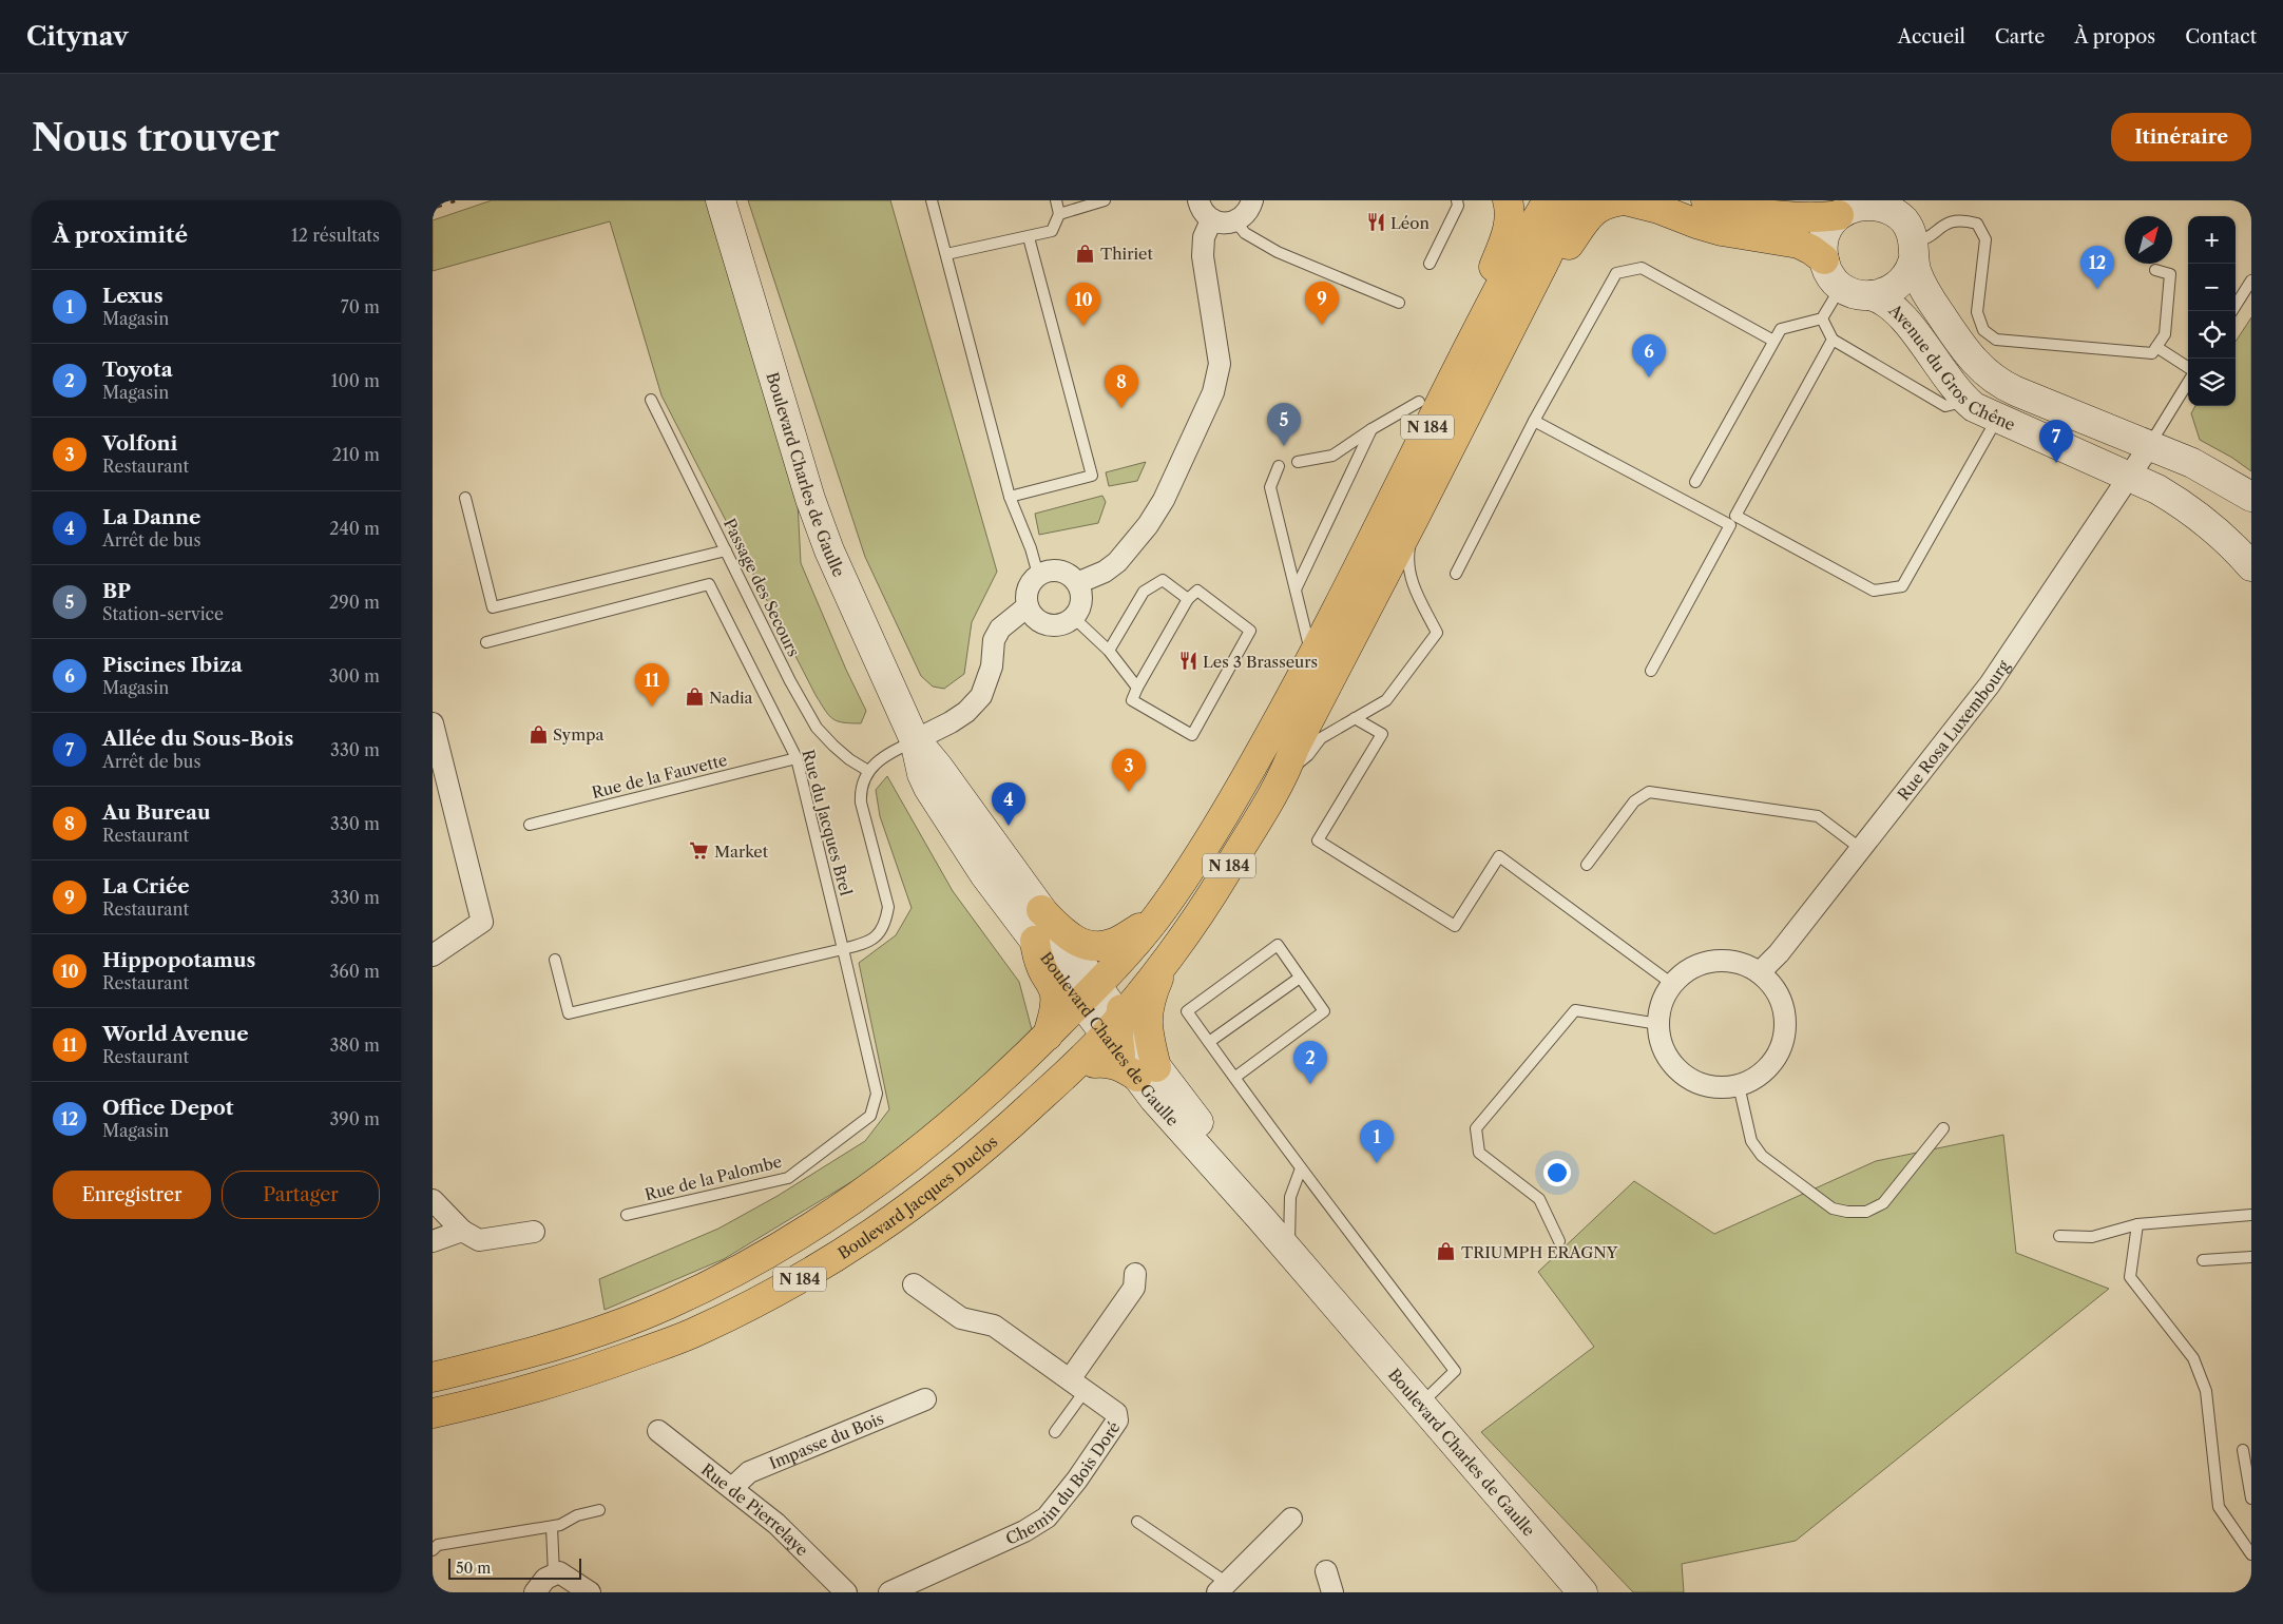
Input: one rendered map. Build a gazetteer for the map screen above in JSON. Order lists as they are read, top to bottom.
{
  "streets": {
    "main road": ["N 184", "Boulevard Jacques Duclos"],
    "street": [
      "Avenue du Gros Chêne",
      "Boulevard Charles de Gaulle",
      "Rue Rosa Luxembourg",
      "Impasse du Bois",
      "Chemin du Bois Doré",
      "Rue de Pierrelaye"
    ],
    "lane": [
      "Passage des Secours",
      "Rue de la Fauvette",
      "Rue du Jacques Brel",
      "Rue de la Palombe"
    ]
  },
  "crossings": [
    ["Avenue du Gros Chêne", "Rue Rosa Luxembourg"],
    ["N 184", "Boulevard Charles de Gaulle"],
    ["N 184", "Boulevard Jacques Duclos"],
    ["Boulevard Charles de Gaulle", "Boulevard Jacques Duclos"],
    ["Rue de la Fauvette", "Rue du Jacques Brel"],
    ["Rue du Jacques Brel", "Rue de la Palombe"],
    ["Impasse du Bois", "Rue de Pierrelaye"]
  ],
  "places": {
    "restaurant": ["Léon", "Les 3 Brasseurs"],
    "shop": [
      "Thiriet",
      "Nadia",
      "Sympa",
      "TRIUMPH ERAGNY"
    ],
    "supermarket": ["Market"]
  },
  "scale_bar": "50 m",
  "north": "top right",
  "page": {
    "header": "Citynav",
    "nav": [
      "Accueil",
      "Carte",
      "À propos",
      "Contact"
    ],
    "buttons": [
      "Itinéraire",
      ["Enregistrer", "Partager"]
    ],
    "title": "Nous trouver",
    "heading": ["À proximité", "12 résultats"],
    "map_buttons": ["+", "−"],
    "pins": [
      "12",
      "9",
      "10",
      "6",
      "8",
      "5",
      "7",
      "11",
      "3",
      "4",
      "2",
      "1"
    ],
    "list": [
      {
        "mark": "1",
        "name": "Lexus",
        "note": "Magasin",
        "value": "70 m"
      },
      {
        "mark": "2",
        "name": "Toyota",
        "note": "Magasin",
        "value": "100 m"
      },
      {
        "mark": "3",
        "name": "Volfoni",
        "note": "Restaurant",
        "value": "210 m"
      },
      {
        "mark": "4",
        "name": "La Danne",
        "note": "Arrêt de bus",
        "value": "240 m"
      },
      {
        "mark": "5",
        "name": "BP",
        "note": "Station-service",
        "value": "290 m"
      },
      {
        "mark": "6",
        "name": "Piscines Ibiza",
        "note": "Magasin",
        "value": "300 m"
      },
      {
        "mark": "7",
        "name": "Allée du Sous-Bois",
        "note": "Arrêt de bus",
        "value": "330 m"
      },
      {
        "mark": "8",
        "name": "Au Bureau",
        "note": "Restaurant",
        "value": "330 m"
      },
      {
        "mark": "9",
        "name": "La Criée",
        "note": "Restaurant",
        "value": "330 m"
      },
      {
        "mark": "10",
        "name": "Hippopotamus",
        "note": "Restaurant",
        "value": "360 m"
      },
      {
        "mark": "11",
        "name": "World Avenue",
        "note": "Restaurant",
        "value": "380 m"
      },
      {
        "mark": "12",
        "name": "Office Depot",
        "note": "Magasin",
        "value": "390 m"
      }
    ],
    "scale": "50 m"
  }
}
